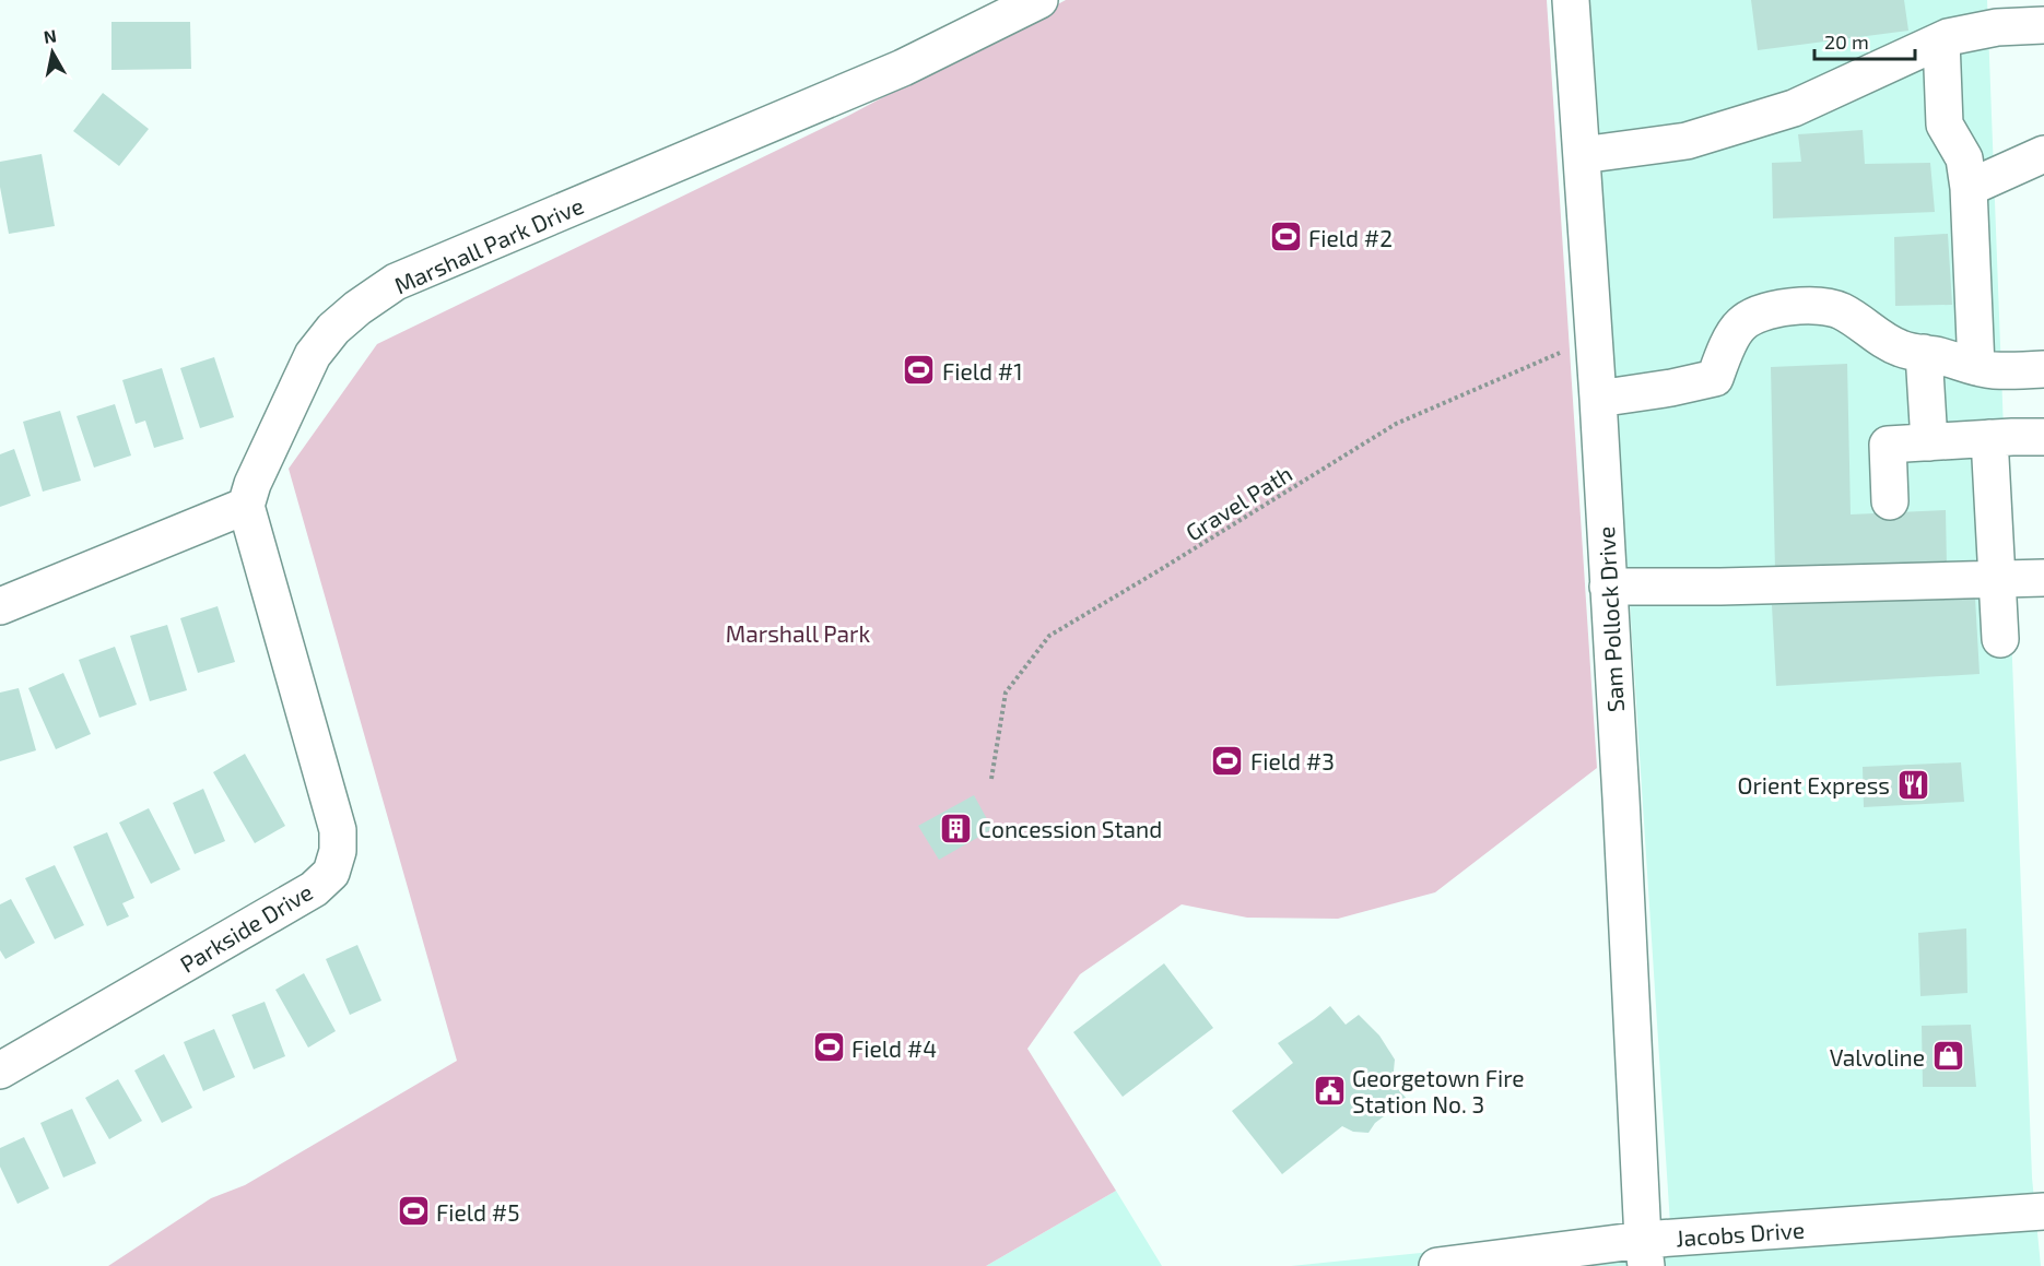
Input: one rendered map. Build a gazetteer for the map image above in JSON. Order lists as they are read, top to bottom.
{
  "streets": {
    "street": [
      "Marshall Park Drive",
      "Sam Pollock Drive",
      "Parkside Drive",
      "Jacobs Drive"
    ],
    "path": ["Gravel Path"]
  },
  "crossings": [
    ["Marshall Park Drive", "Parkside Drive"],
    ["Gravel Path", "Sam Pollock Drive"],
    ["Sam Pollock Drive", "Jacobs Drive"]
  ],
  "parks": ["Marshall Park"],
  "places": {
    "sports": [
      "Field #2",
      "Field #1",
      "Field #3",
      "Field #4",
      "Field #5"
    ],
    "restaurant": ["Orient Express"],
    "building": ["Concession Stand"],
    "shop": ["Valvoline"],
    "public building": ["Georgetown Fire Station No. 3"]
  },
  "scale_bar": "20 m",
  "north": "top"
}
